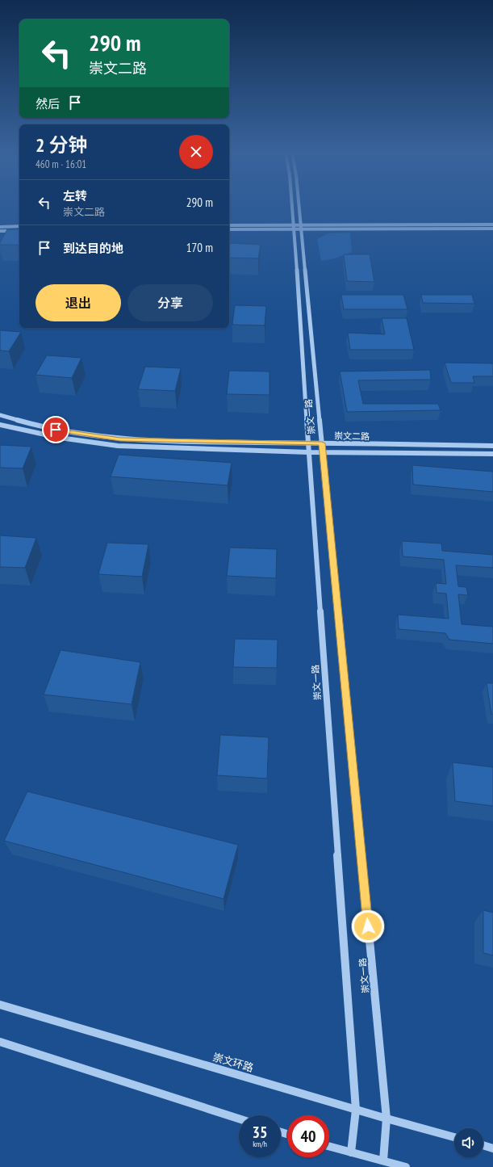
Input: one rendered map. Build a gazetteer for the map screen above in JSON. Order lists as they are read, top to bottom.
{
  "streets": {
    "street": ["崇文一路", "崇文二路", "崇文环路"]
  },
  "crossings": [
    ["崇文一路", "崇文二路"],
    ["崇文一路", "崇文环路"]
  ],
  "page": {
    "turn": ["290 m", "崇文二路"],
    "then": "然后",
    "heading": ["2 分钟", "460 m · 16:01"],
    "list": [
      {
        "name": "左转",
        "note": "崇文二路",
        "value": "290 m"
      },
      {
        "name": "到达目的地",
        "value": "170 m"
      }
    ],
    "buttons": ["退出", "分享"],
    "speed": "35 km/h",
    "limit": "40"
  }
}
